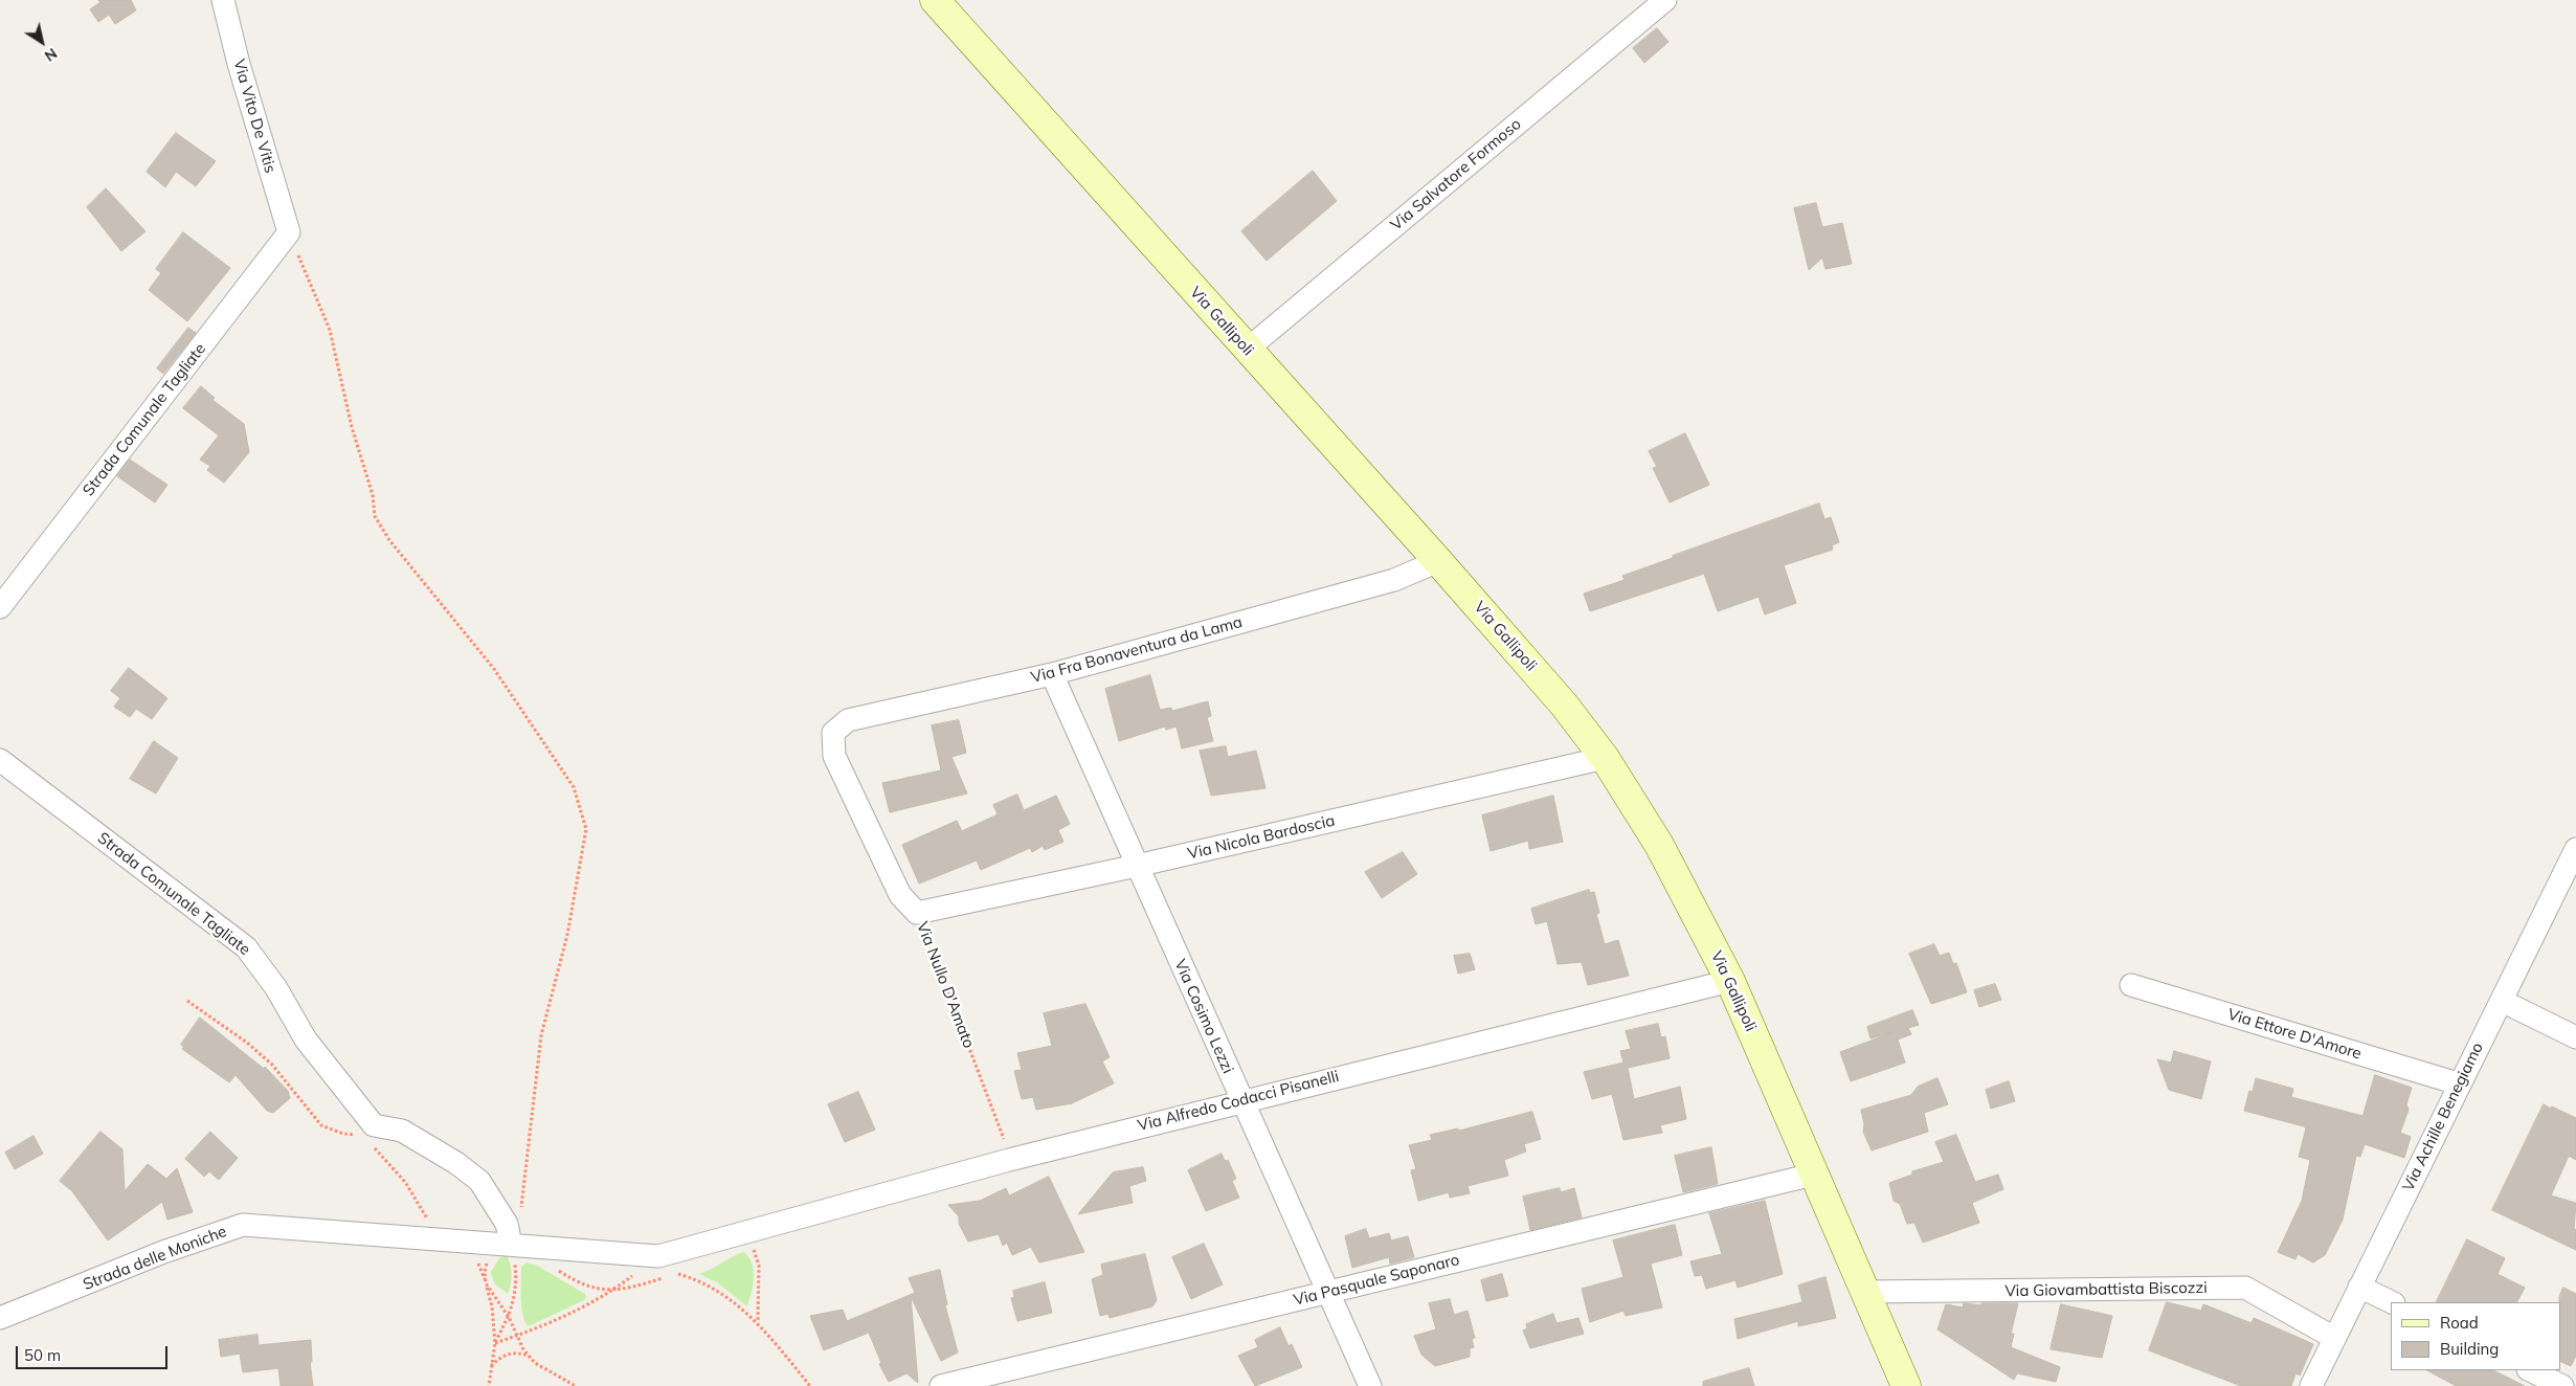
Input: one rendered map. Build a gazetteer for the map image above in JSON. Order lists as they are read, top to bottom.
{
  "streets": {
    "main road": ["Via Gallipoli"],
    "street": [
      "Via Vito De Vitis",
      "Via Salvatore Formoso",
      "Strada Comunale Tagliate",
      "Via Fra Bonaventura da Lama",
      "Via Nicola Bardoscia",
      "Via Nullo D'Amato",
      "Via Cosimo Lezzi",
      "Via Ettore D'Amore",
      "Via Alfredo Codacci Pisanelli",
      "Via Achille Benegiamo",
      "Strada delle Moniche",
      "Via Pasquale Saponaro",
      "Via Giovambattista Biscozzi"
    ]
  },
  "crossings": [
    ["Via Vito De Vitis", "Strada Comunale Tagliate"],
    ["Via Salvatore Formoso", "Via Gallipoli"],
    ["Via Gallipoli", "Via Fra Bonaventura da Lama"],
    ["Via Gallipoli", "Via Nicola Bardoscia"],
    ["Via Gallipoli", "Via Alfredo Codacci Pisanelli"],
    ["Via Gallipoli", "Via Pasquale Saponaro"],
    ["Via Gallipoli", "Via Giovambattista Biscozzi"],
    ["Strada Comunale Tagliate", "Strada delle Moniche"],
    ["Via Fra Bonaventura da Lama", "Via Nullo D'Amato"],
    ["Via Fra Bonaventura da Lama", "Via Cosimo Lezzi"],
    ["Via Nicola Bardoscia", "Via Nullo D'Amato"],
    ["Via Nicola Bardoscia", "Via Cosimo Lezzi"],
    ["Via Nullo D'Amato", "Via Alfredo Codacci Pisanelli"],
    ["Via Cosimo Lezzi", "Via Alfredo Codacci Pisanelli"],
    ["Via Cosimo Lezzi", "Via Pasquale Saponaro"],
    ["Via Ettore D'Amore", "Via Achille Benegiamo"],
    ["Via Alfredo Codacci Pisanelli", "Strada delle Moniche"],
    ["Via Achille Benegiamo", "Via Giovambattista Biscozzi"]
  ],
  "legend": ["Road", "Building"],
  "scale_bar": "50 m",
  "north": "bottom right"
}
